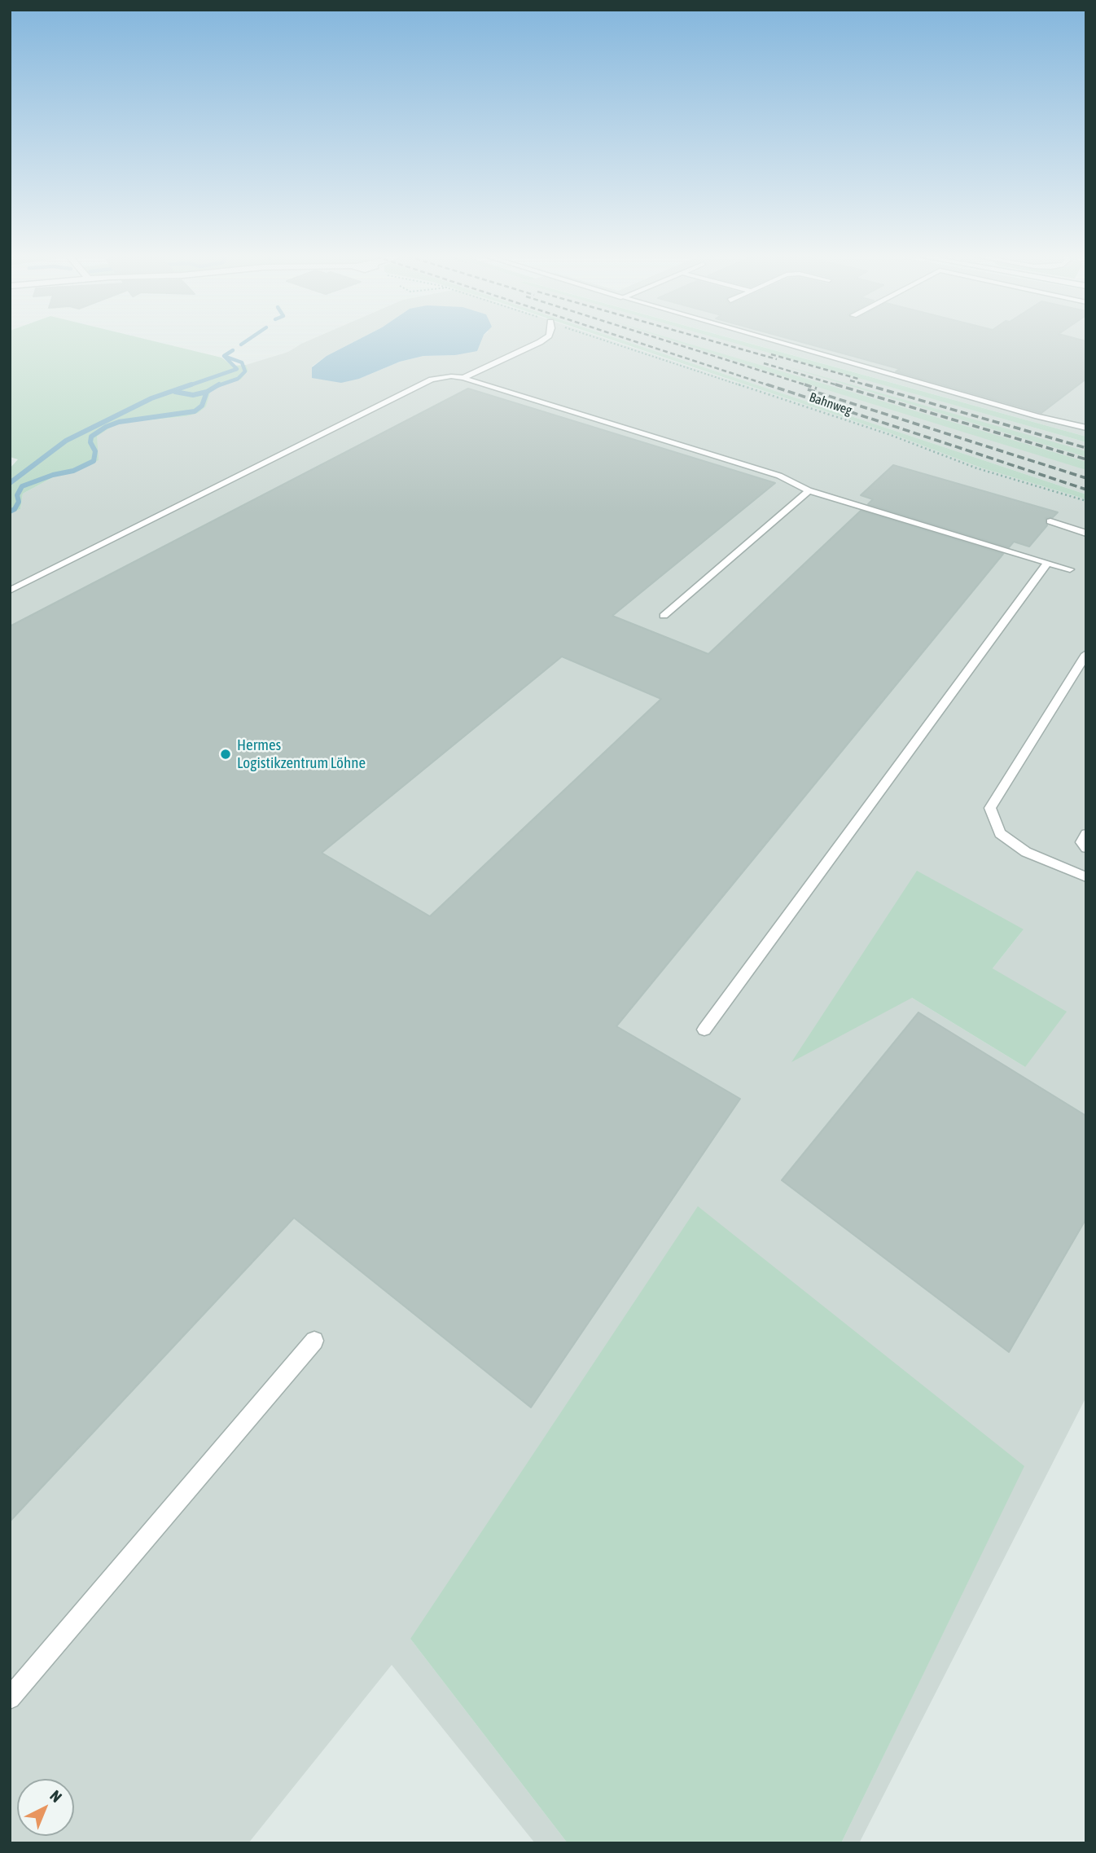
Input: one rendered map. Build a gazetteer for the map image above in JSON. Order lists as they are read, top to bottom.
{
  "streets": {
    "path": ["Bahnweg"]
  },
  "places": ["Hermes Logistikzentrum Löhne"],
  "north": "top right"
}
